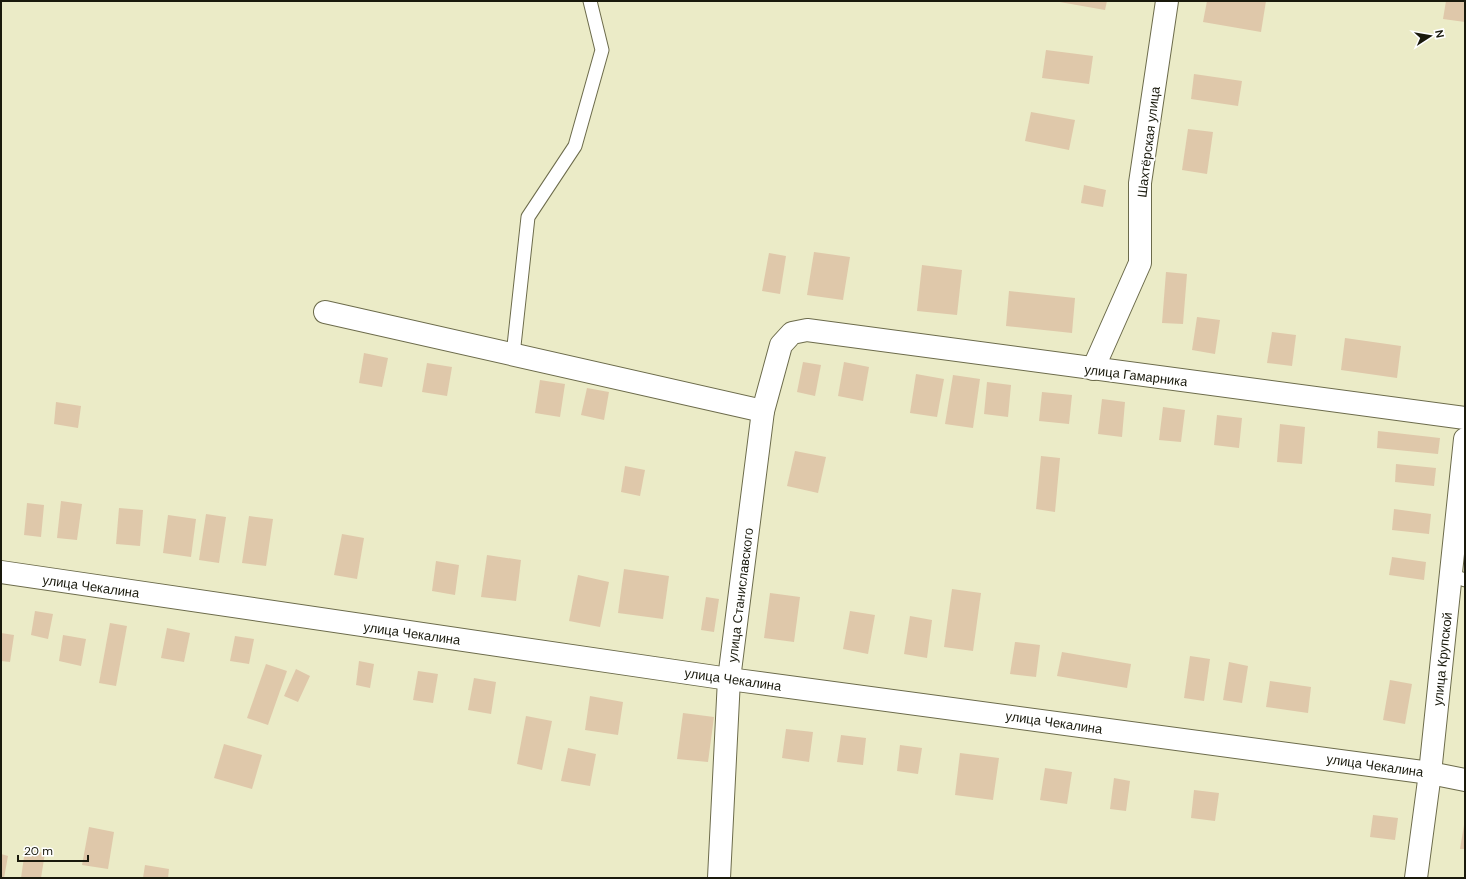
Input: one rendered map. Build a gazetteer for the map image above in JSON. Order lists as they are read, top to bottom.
{
  "streets": {
    "street": [
      "Шахтёрская улица",
      "улица Гамарника",
      "улица Чекалина",
      "улица Станиславского",
      "улица Крупской"
    ]
  },
  "crossings": [
    ["Шахтёрская улица", "улица Гамарника"],
    ["улица Гамарника", "улица Станиславского"],
    ["улица Чекалина", "улица Станиславского"],
    ["улица Чекалина", "улица Крупской"]
  ],
  "scale_bar": "20 m",
  "north": "right"
}
